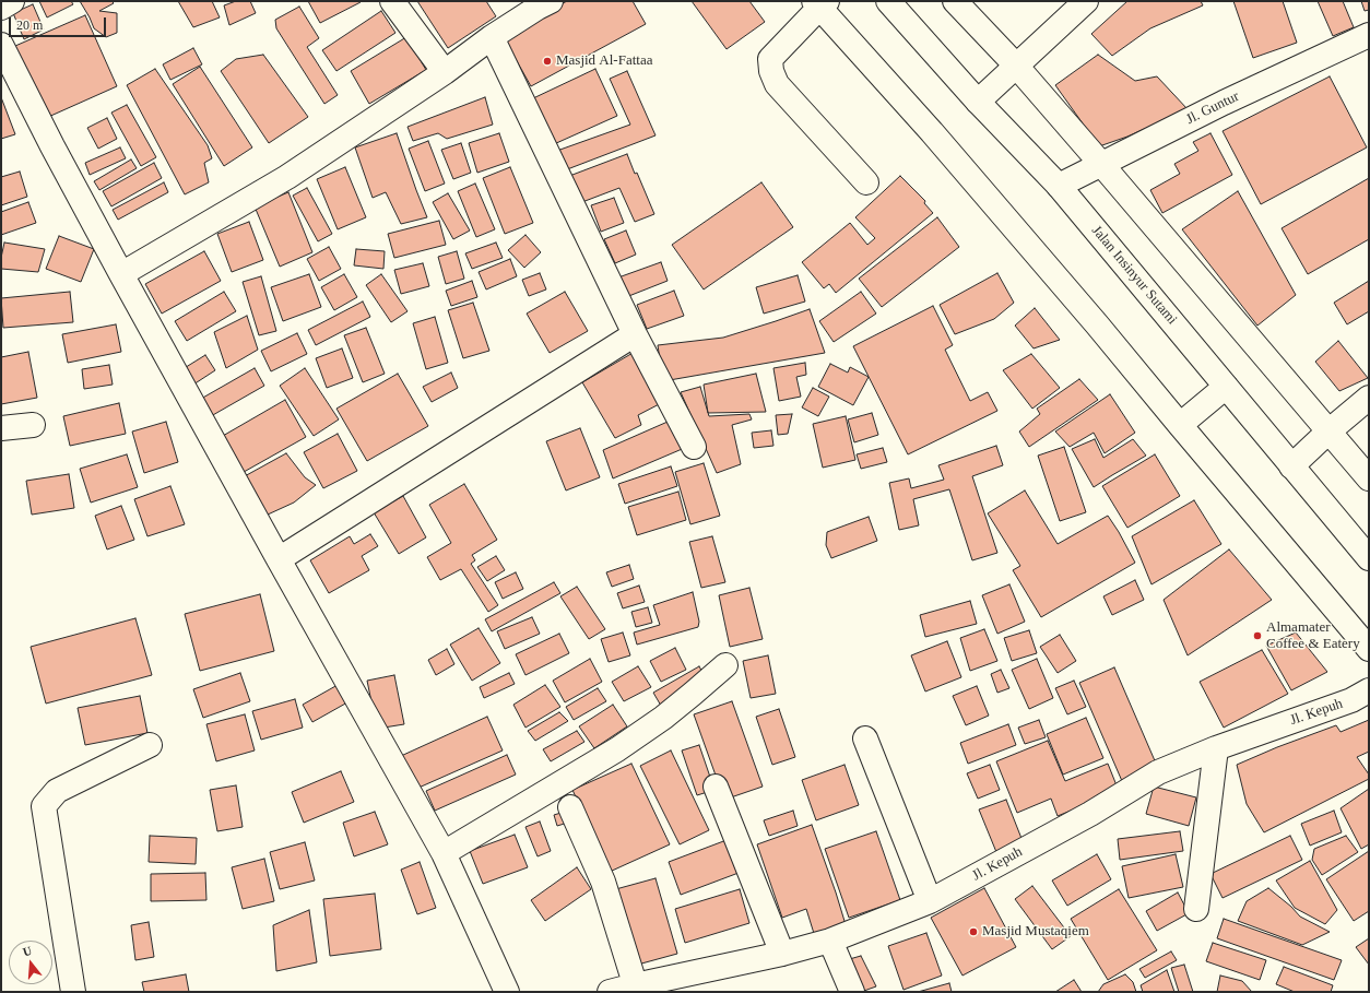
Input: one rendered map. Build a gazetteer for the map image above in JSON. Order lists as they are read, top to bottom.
{
  "streets": {
    "main road": ["Jl. Guntur", "Jalan Insinyur Sutami", "Jl. Kepuh"]
  },
  "crossings": [
    ["Jl. Guntur", "Jalan Insinyur Sutami"]
  ],
  "places": ["Masjid Al-Fattaa", "Almamater Coffee & Eatery", "Masjid Mustaqiem"],
  "scale_bar": "20 m",
  "north": "top"
}
